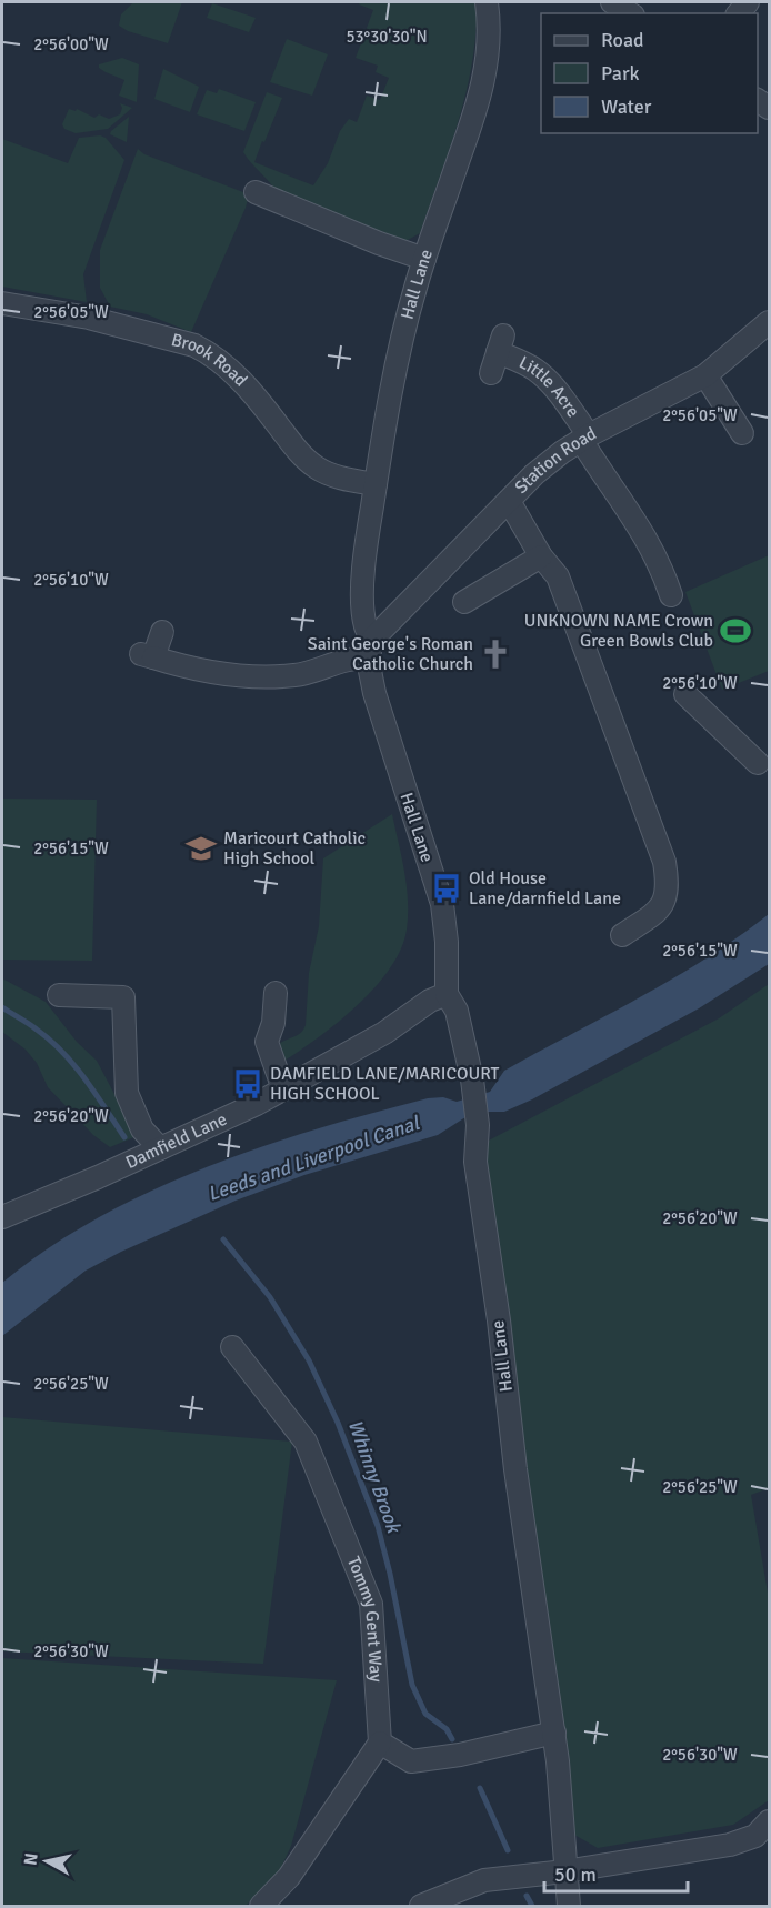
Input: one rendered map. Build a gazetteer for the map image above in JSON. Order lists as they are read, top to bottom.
{
  "streets": {
    "street": [
      "Hall Lane",
      "Brook Road",
      "Little Acre",
      "Station Road",
      "Damfield Lane",
      "Tommy Gent Way"
    ]
  },
  "crossings": [
    ["Hall Lane", "Brook Road"],
    ["Hall Lane", "Station Road"],
    ["Hall Lane", "Damfield Lane"],
    ["Little Acre", "Station Road"]
  ],
  "water": ["Leeds and Liverpool Canal", "Whinny Brook"],
  "places": {
    "sports": ["UNKNOWN NAME Crown Green Bowls Club"],
    "church": ["Saint George's Roman Catholic Church"],
    "school or university": ["Maricourt Catholic High School"],
    "bus stop": ["Old House Lane/darnfield Lane", "DAMFIELD LANE/MARICOURT HIGH SCHOOL"]
  },
  "legend": ["Road", "Park", "Water"],
  "scale_bar": "50 m",
  "north": "left",
  "coordinates": [
    "53°30'30\"N",
    "2°56'00\"W",
    "2°56'05\"W",
    "2°56'10\"W",
    "2°56'15\"W",
    "2°56'20\"W",
    "2°56'25\"W",
    "2°56'30\"W"
  ]
}
